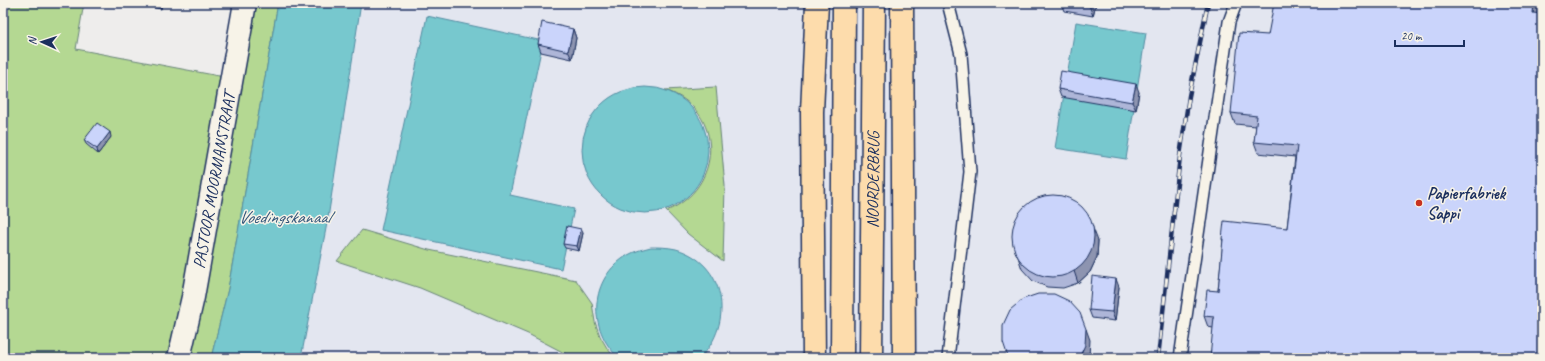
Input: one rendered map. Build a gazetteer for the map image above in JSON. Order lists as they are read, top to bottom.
{
  "streets": {
    "main road": ["NOORDERBRUG"],
    "street": ["PASTOOR MOORMANSTRAAT"]
  },
  "water": ["Voedingskanaal"],
  "places": ["Papierfabriek Sappi"],
  "scale_bar": "20 m",
  "north": "left"
}
